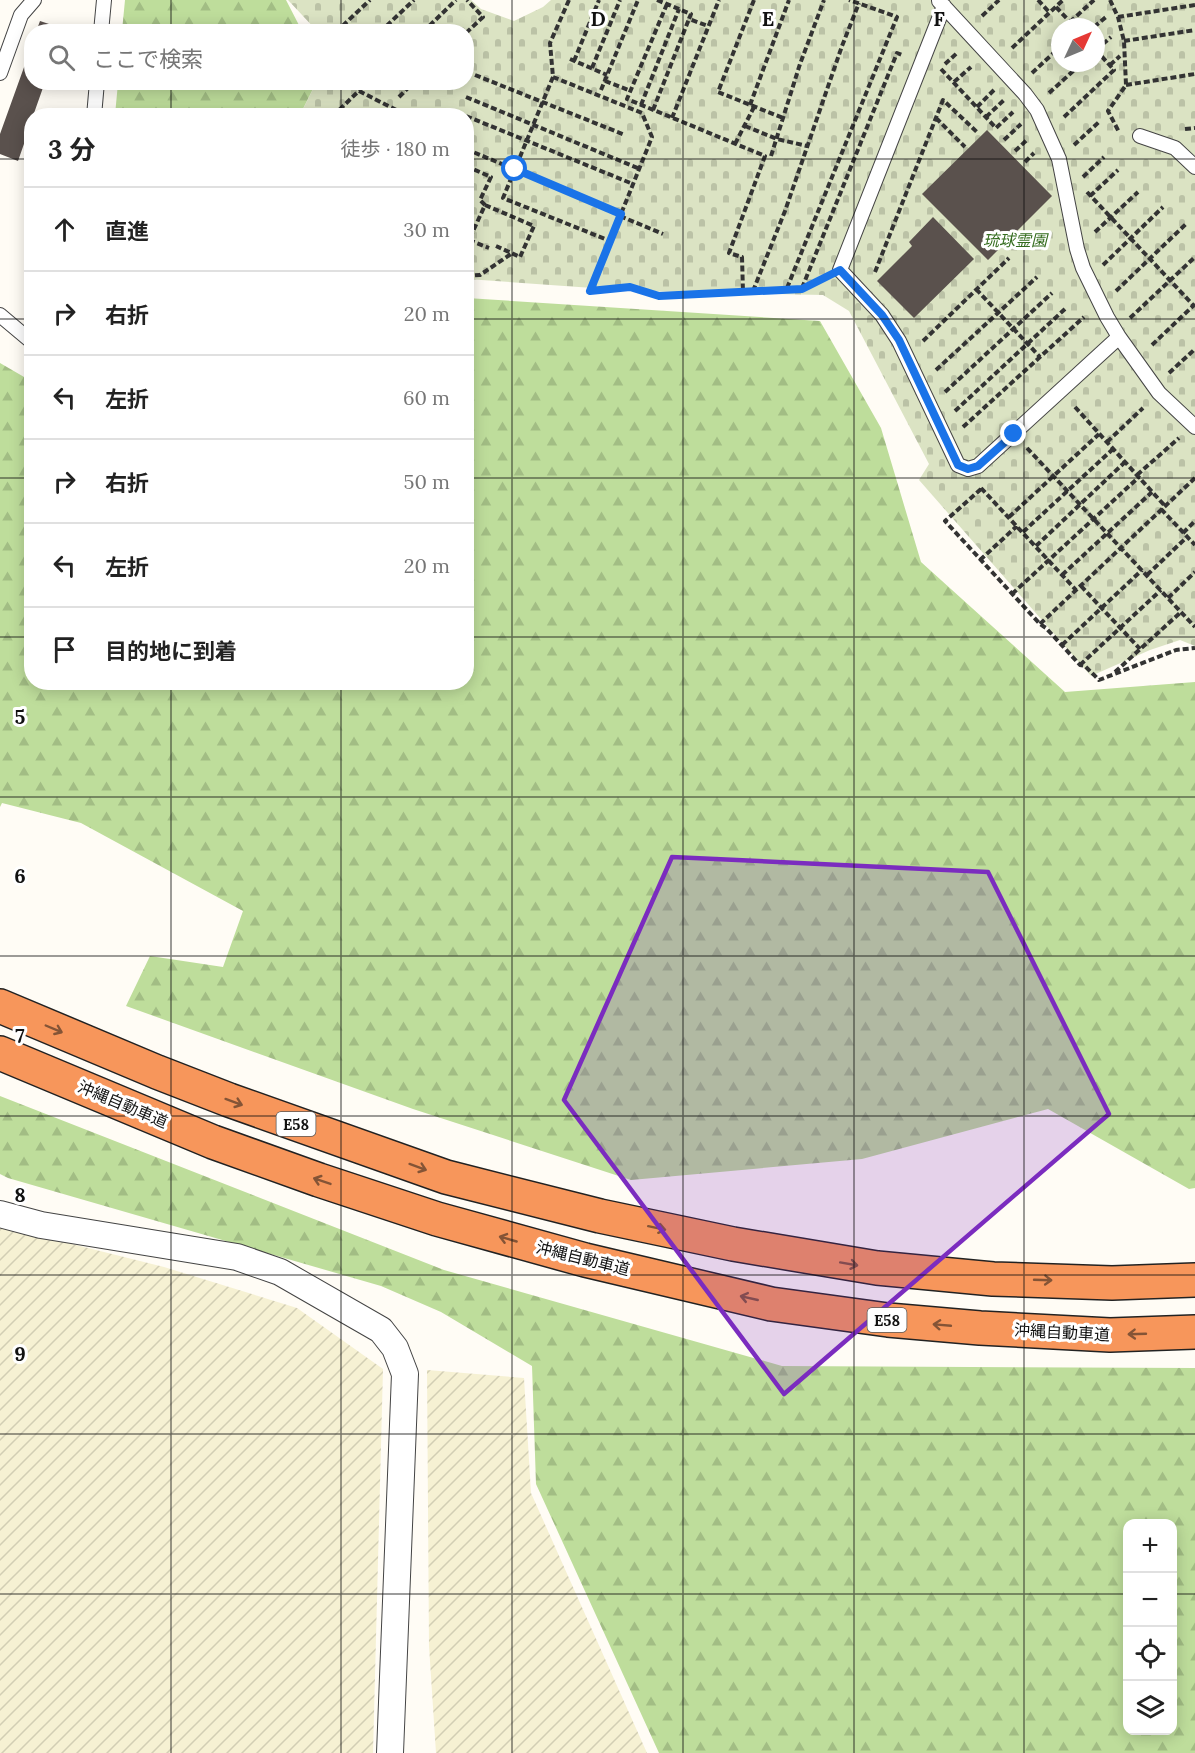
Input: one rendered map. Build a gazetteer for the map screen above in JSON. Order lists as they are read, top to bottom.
{
  "streets": {
    "highway": ["沖縄自動車道", "E58"]
  },
  "parks": ["琉球霊園"],
  "north": "top right",
  "page": {
    "search": "ここで検索",
    "heading": ["3 分", "徒歩 · 180 m"],
    "list": [
      ["直進", "30 m"],
      ["右折", "20 m"],
      ["左折", "60 m"],
      ["右折", "50 m"],
      ["左折", "20 m"],
      "目的地に到着"
    ],
    "map_buttons": ["+", "−"]
  },
  "grid": {
    "columns": ["D", "E", "F"],
    "rows": [
      "5",
      "6",
      "7",
      "8",
      "9"
    ]
  }
}
